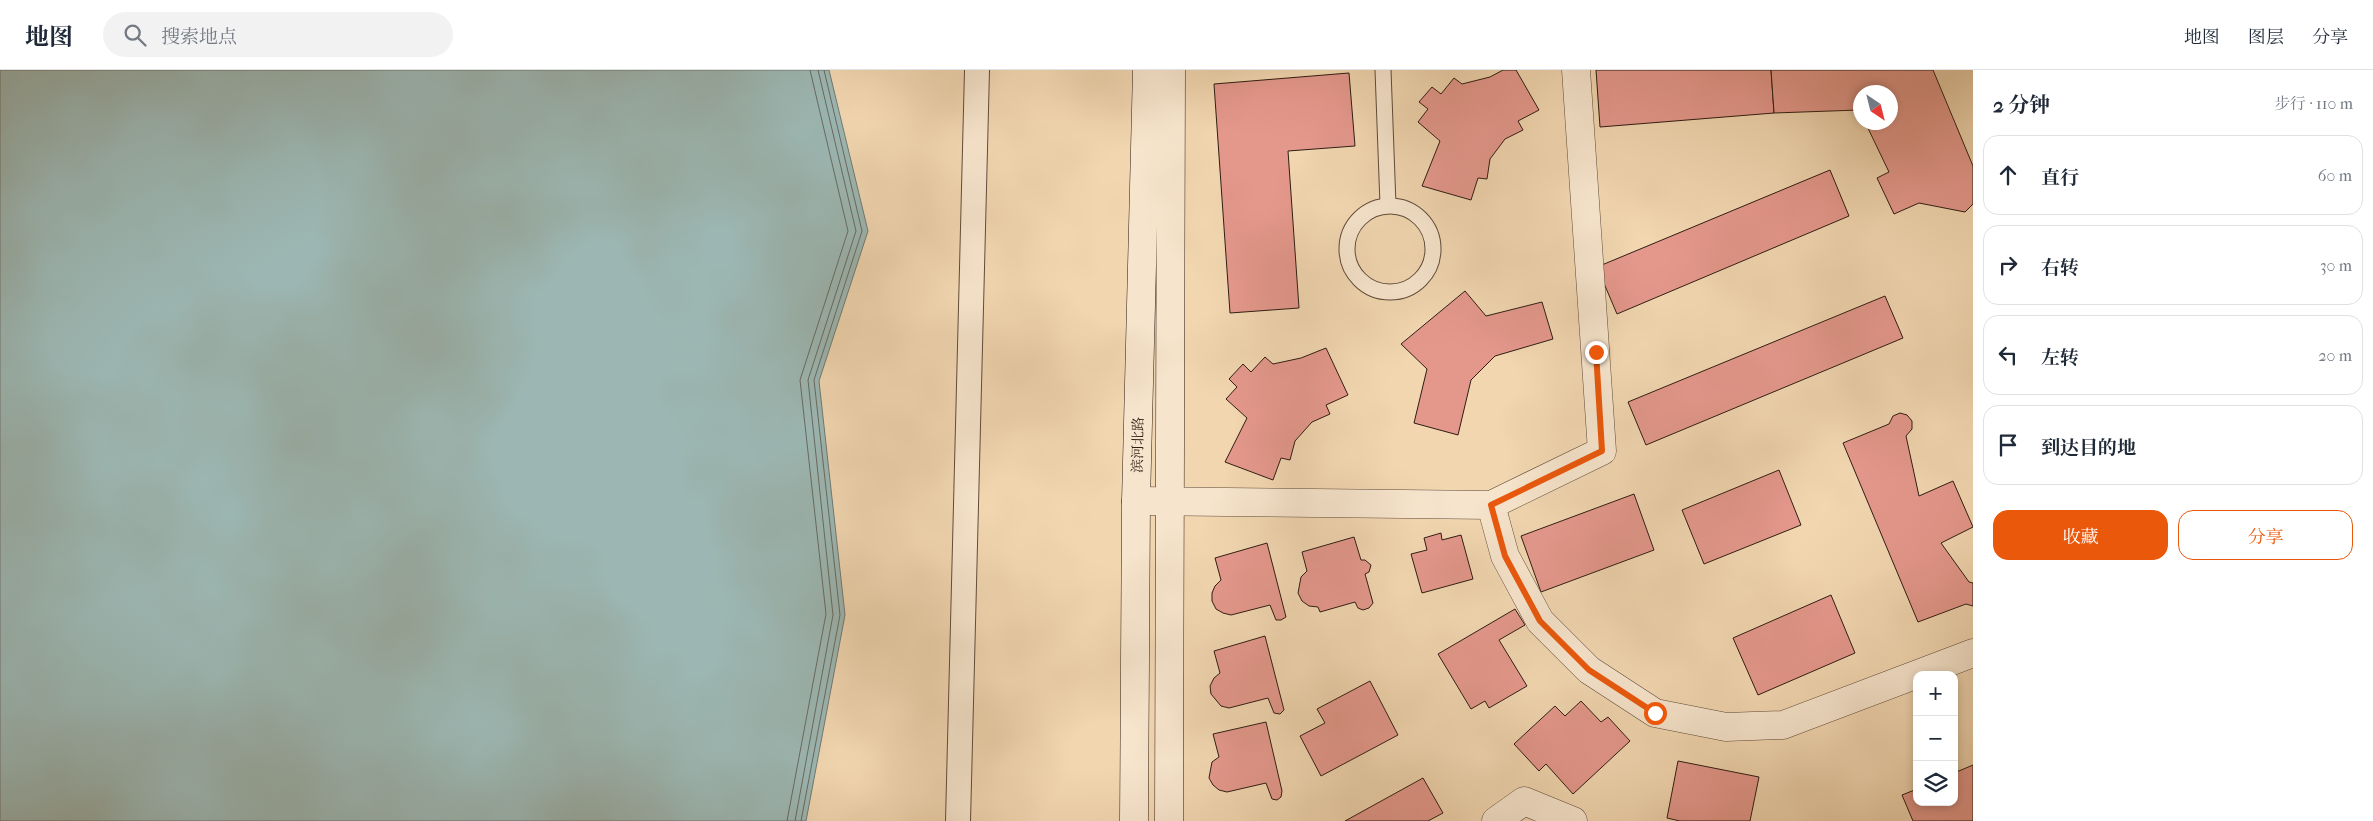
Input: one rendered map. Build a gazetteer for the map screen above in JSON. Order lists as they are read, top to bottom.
{
  "streets": {
    "street": ["滨河北路"]
  },
  "north": "bottom right",
  "page": {
    "header": "地图",
    "search": "搜索地点",
    "nav": ["地图", "图层", "分享"],
    "heading": ["2 分钟", "步行 · 110 m"],
    "list": [
      ["直行", "60 m"],
      ["右转", "30 m"],
      ["左转", "20 m"],
      "到达目的地"
    ],
    "buttons": ["收藏", "分享"],
    "map_buttons": ["+", "−"]
  }
}
